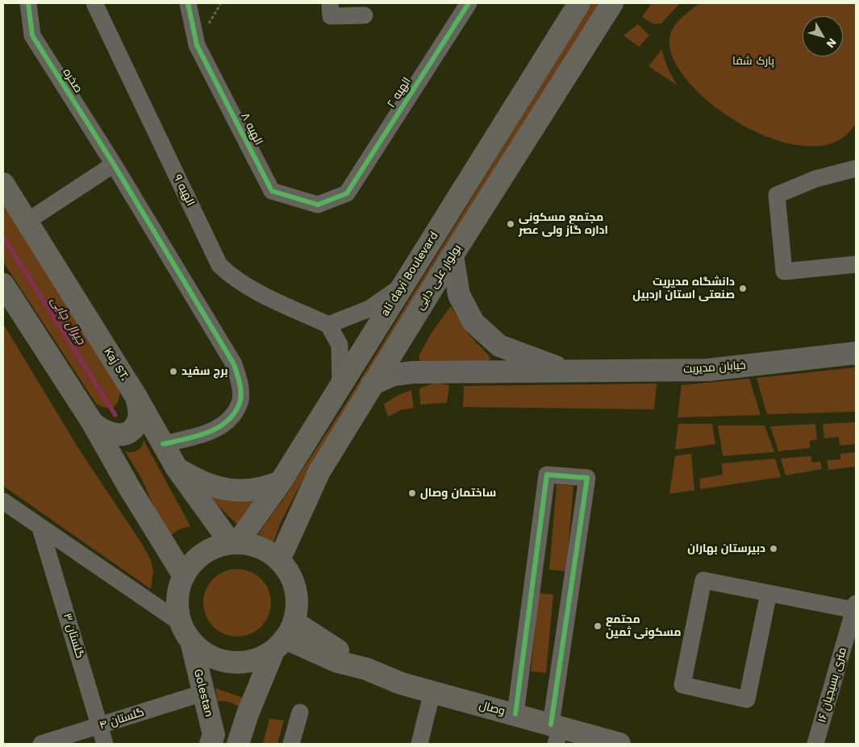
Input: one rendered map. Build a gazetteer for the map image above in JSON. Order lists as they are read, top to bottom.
{
  "streets": {
    "main road": [
      "ali dayi Boulevard",
      "بولوار علی دایی",
      "Kaj ST.",
      "Golestan",
      "وصال"
    ],
    "street": [
      "صخره",
      "الهیه ۲",
      "الهیه ۸",
      "الهیه ۹",
      "خیابان مدیریت",
      "گلستان ۳",
      "۱۶ متری بسیجیان",
      "گلستان ۴"
    ]
  },
  "crossings": [
    ["صخره", "Kaj ST."],
    ["الهیه ۲", "الهیه ۸"],
    ["ali dayi Boulevard", "بولوار علی دایی"],
    ["ali dayi Boulevard", "Kaj ST."],
    ["ali dayi Boulevard", "Golestan"],
    ["ali dayi Boulevard", "وصال"],
    ["بولوار علی دایی", "Kaj ST."],
    ["بولوار علی دایی", "خیابان مدیریت"],
    ["بولوار علی دایی", "Golestan"],
    ["بولوار علی دایی", "وصال"],
    ["Kaj ST.", "Golestan"],
    ["Kaj ST.", "وصال"],
    ["گلستان ۳", "گلستان ۴"],
    ["Golestan", "وصال"],
    ["Golestan", "گلستان ۴"]
  ],
  "water": ["جیرال چایی"],
  "parks": ["پارک شفا"],
  "places": [
    "مجتمع مسکونی اداره گاز ولی عصر",
    "دانشگاه مدیریت صنعتی استان اردبیل",
    "برج سفید",
    "ساختمان وصال",
    "دبیرستان بهاران",
    "مجتمع مسکونی ثمین"
  ],
  "north": "bottom right"
}
